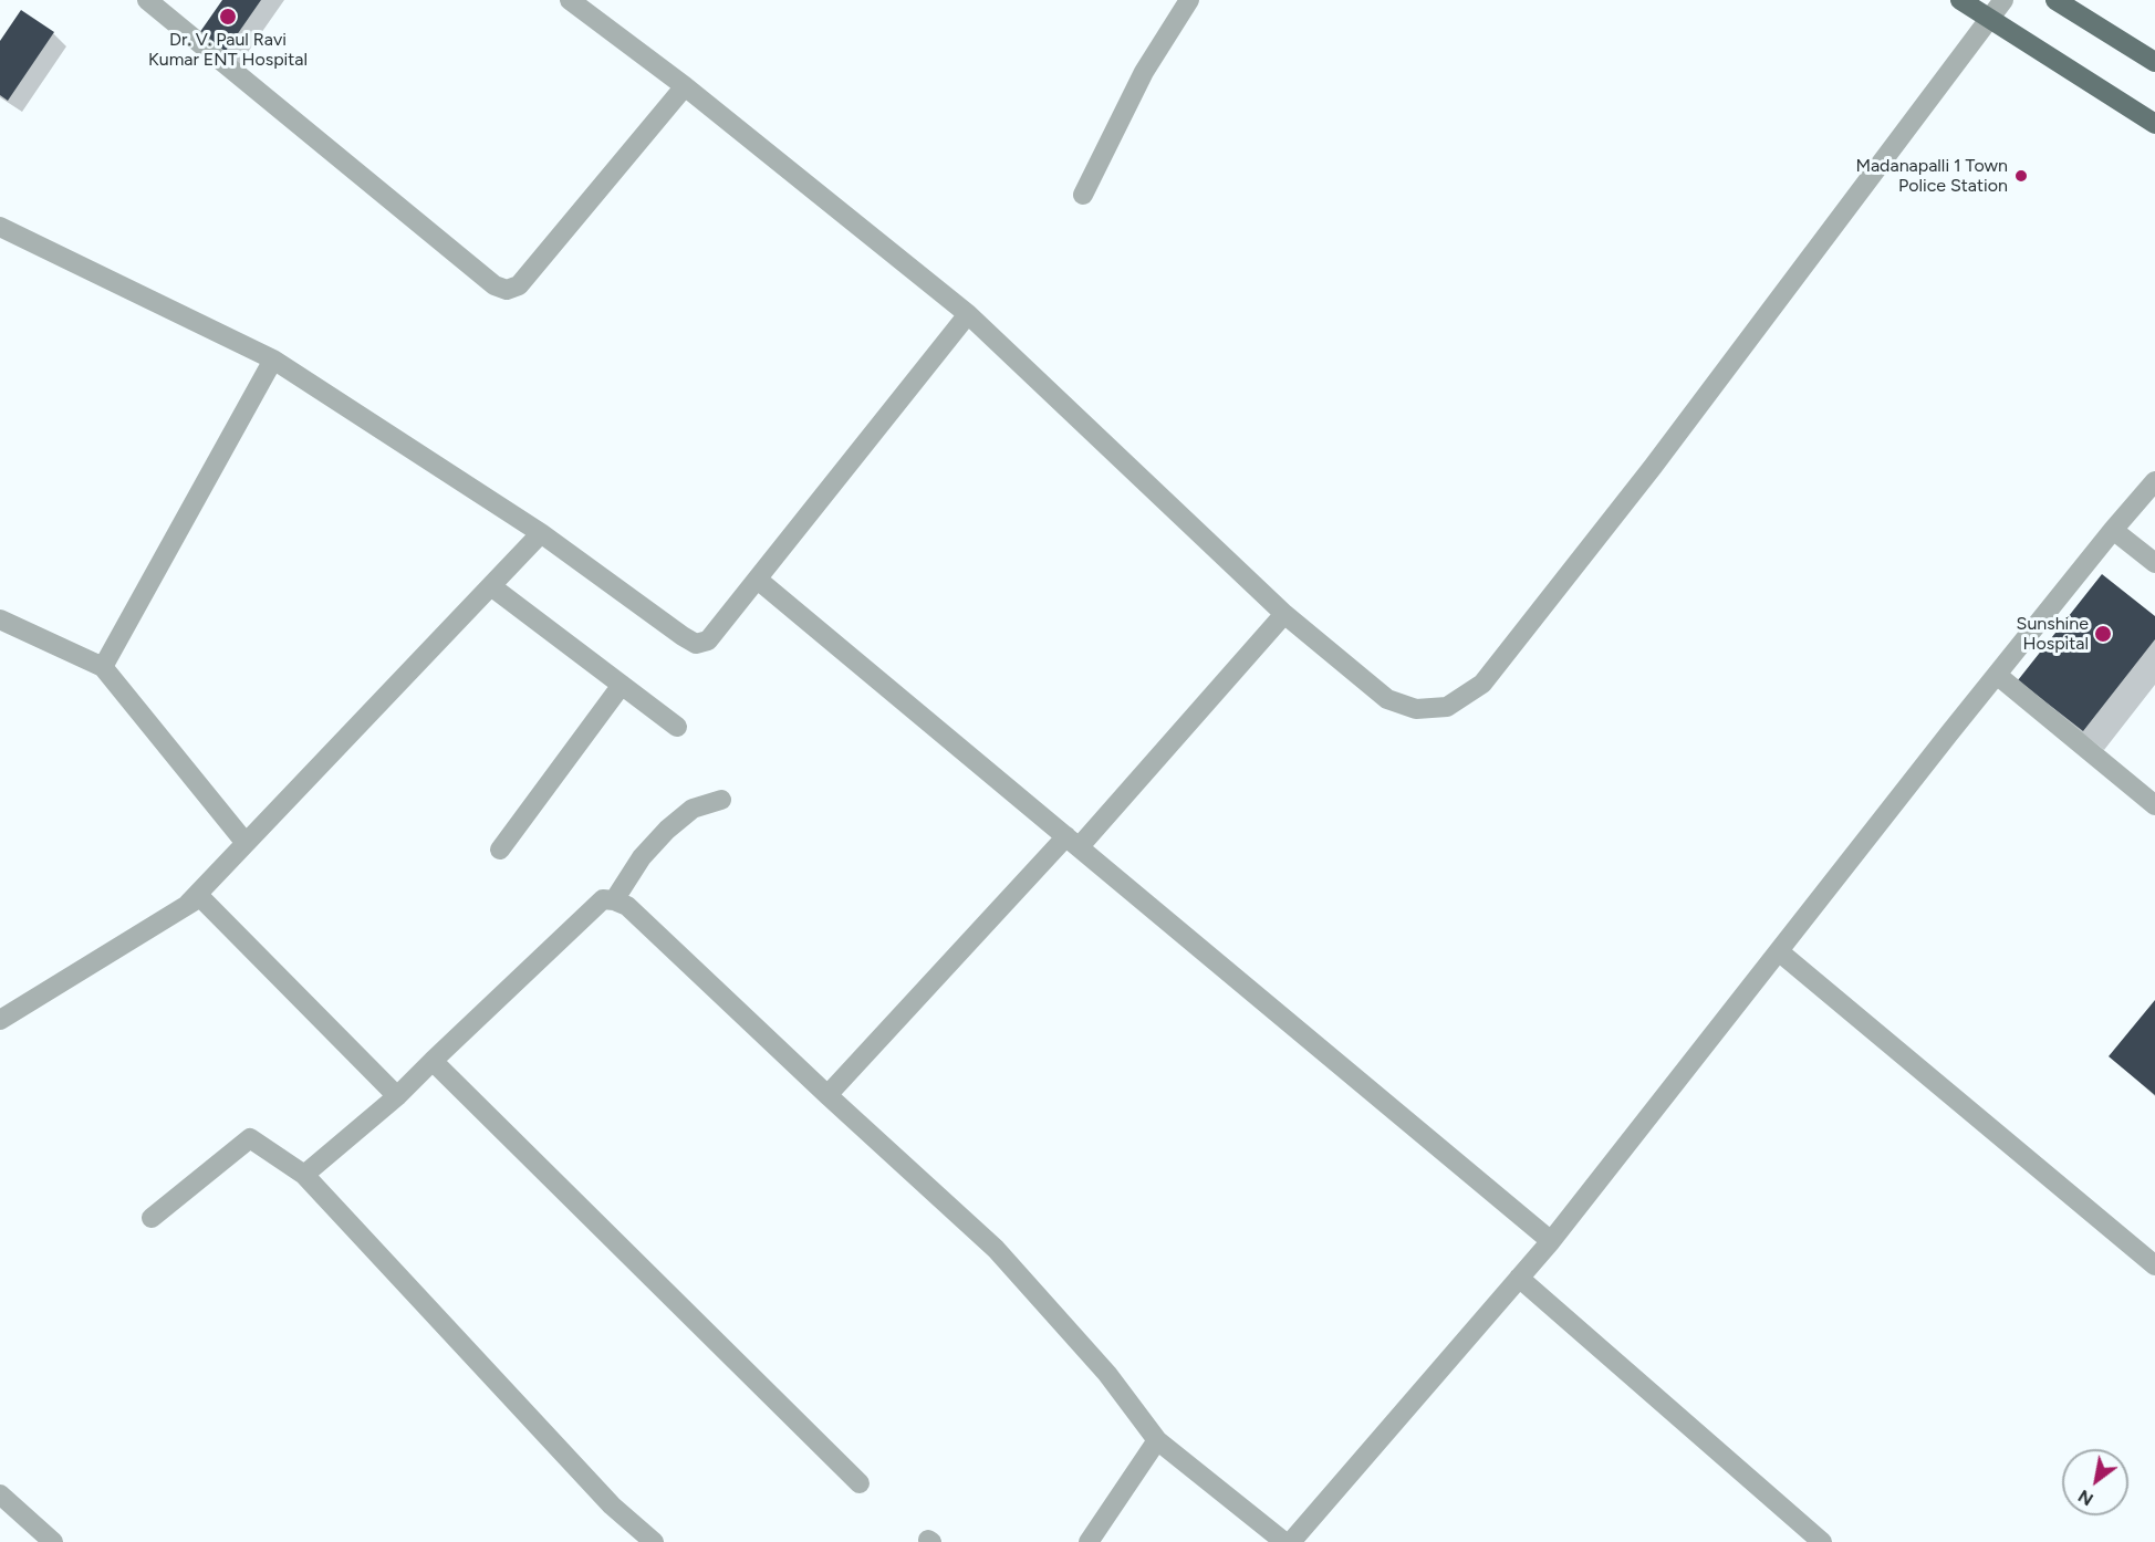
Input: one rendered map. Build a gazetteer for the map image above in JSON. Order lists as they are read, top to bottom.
{
  "places": ["Dr. V. Paul Ravi Kumar ENT Hospital", "Madanapalli 1 Town Police Station", "Sunshine Hospital"],
  "north": "bottom left"
}
